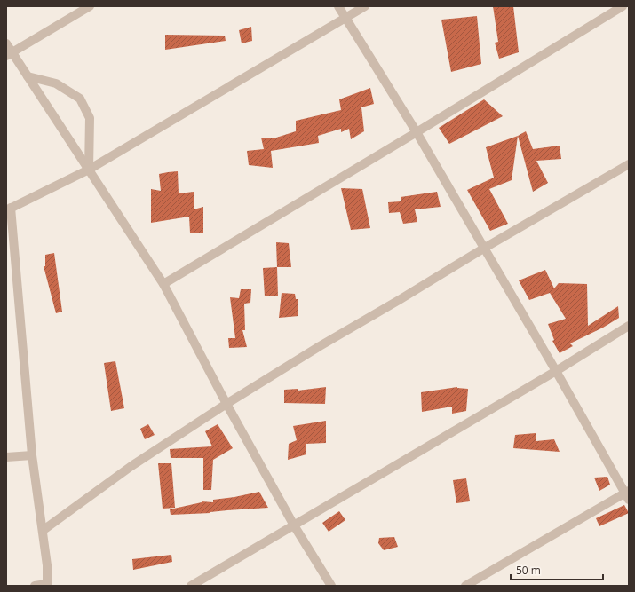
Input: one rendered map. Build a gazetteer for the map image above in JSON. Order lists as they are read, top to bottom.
{
  "scale_bar": "50 m"
}
